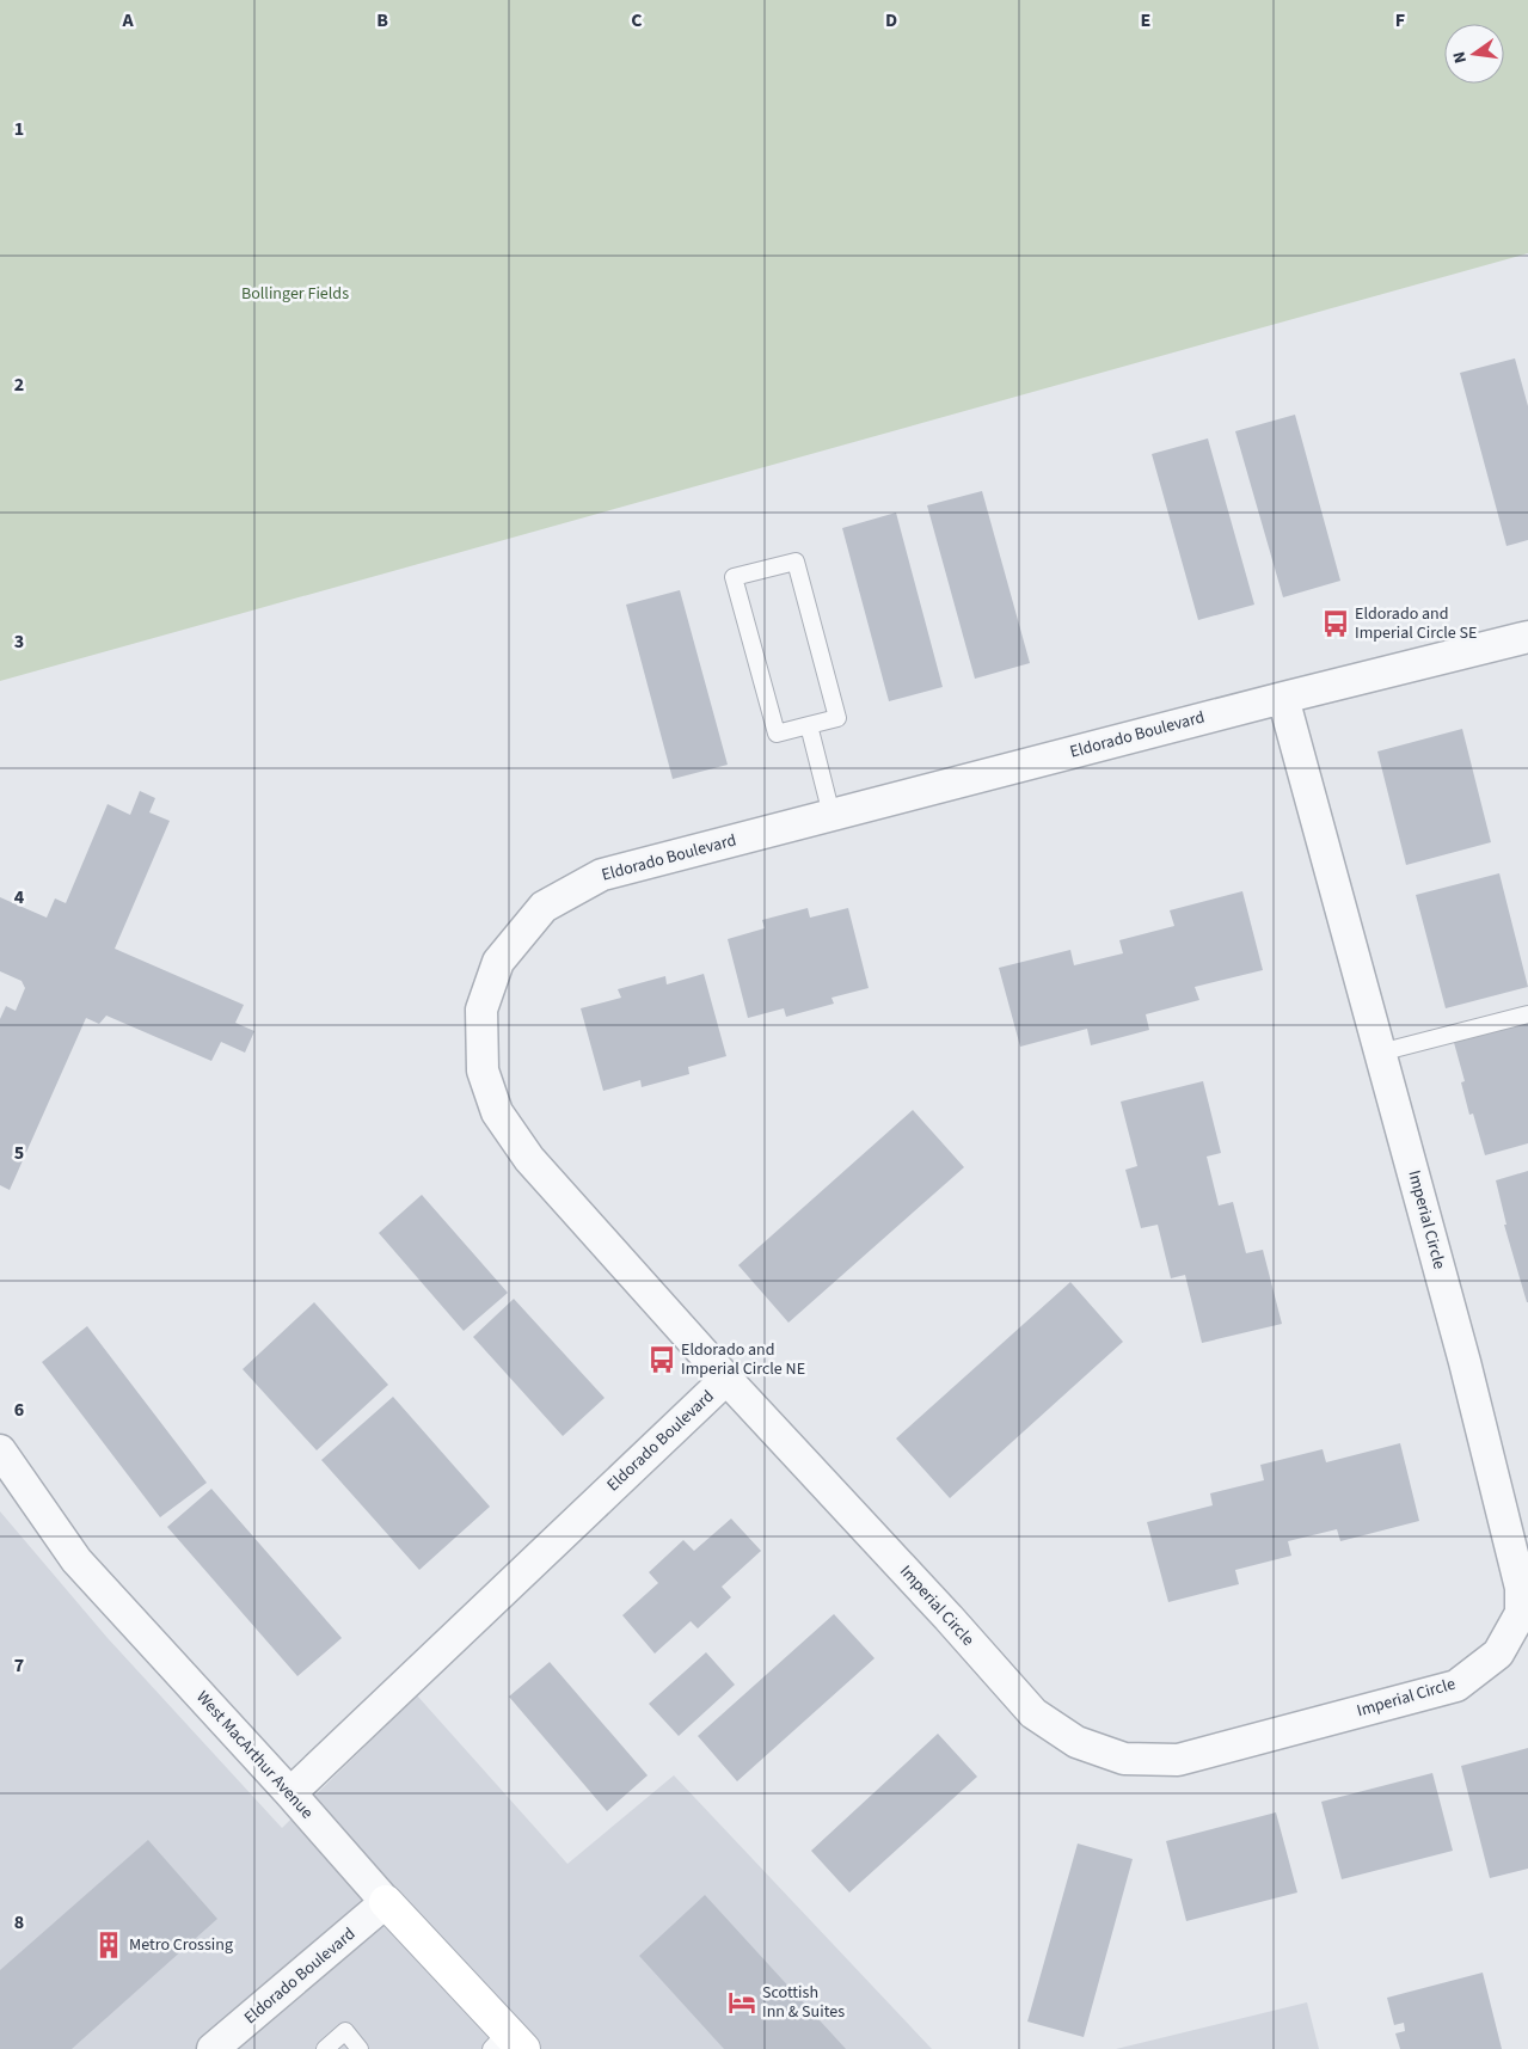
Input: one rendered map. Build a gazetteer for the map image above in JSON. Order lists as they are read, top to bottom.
{
  "streets": {
    "street": ["Eldorado Boulevard", "Imperial Circle", "West MacArthur Avenue"]
  },
  "crossings": [
    ["Eldorado Boulevard", "Imperial Circle"],
    ["Eldorado Boulevard", "West MacArthur Avenue"]
  ],
  "parks": ["Bollinger Fields"],
  "places": {
    "bus stop": ["Eldorado and Imperial Circle SE", "Eldorado and Imperial Circle NE"],
    "building": ["Metro Crossing"],
    "hotel": ["Scottish Inn & Suites"]
  },
  "north": "left",
  "grid": {
    "columns": [
      "A",
      "B",
      "C",
      "D",
      "E",
      "F"
    ],
    "rows": [
      "1",
      "2",
      "3",
      "4",
      "5",
      "6",
      "7",
      "8"
    ]
  }
}
